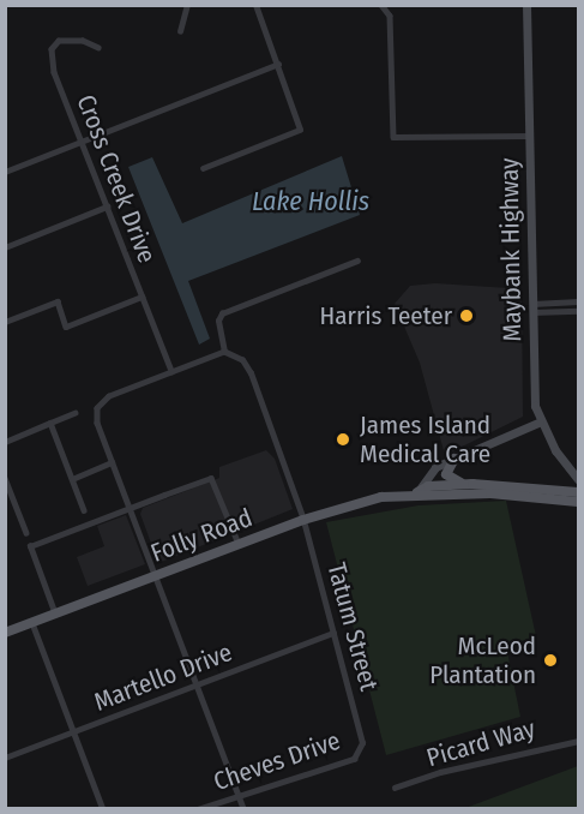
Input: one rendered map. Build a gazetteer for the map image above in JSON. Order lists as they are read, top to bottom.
{
  "streets": {
    "main road": ["Maybank Highway", "Folly Road"],
    "street": [
      "Cross Creek Drive",
      "Tatum Street",
      "Martello Drive",
      "Picard Way",
      "Cheves Drive"
    ]
  },
  "crossings": [
    ["Folly Road", "Tatum Street"],
    ["Tatum Street", "Martello Drive"],
    ["Tatum Street", "Cheves Drive"]
  ],
  "water": ["Lake Hollis"],
  "places": ["Harris Teeter", "James Island Medical Care", "McLeod Plantation"]
}
